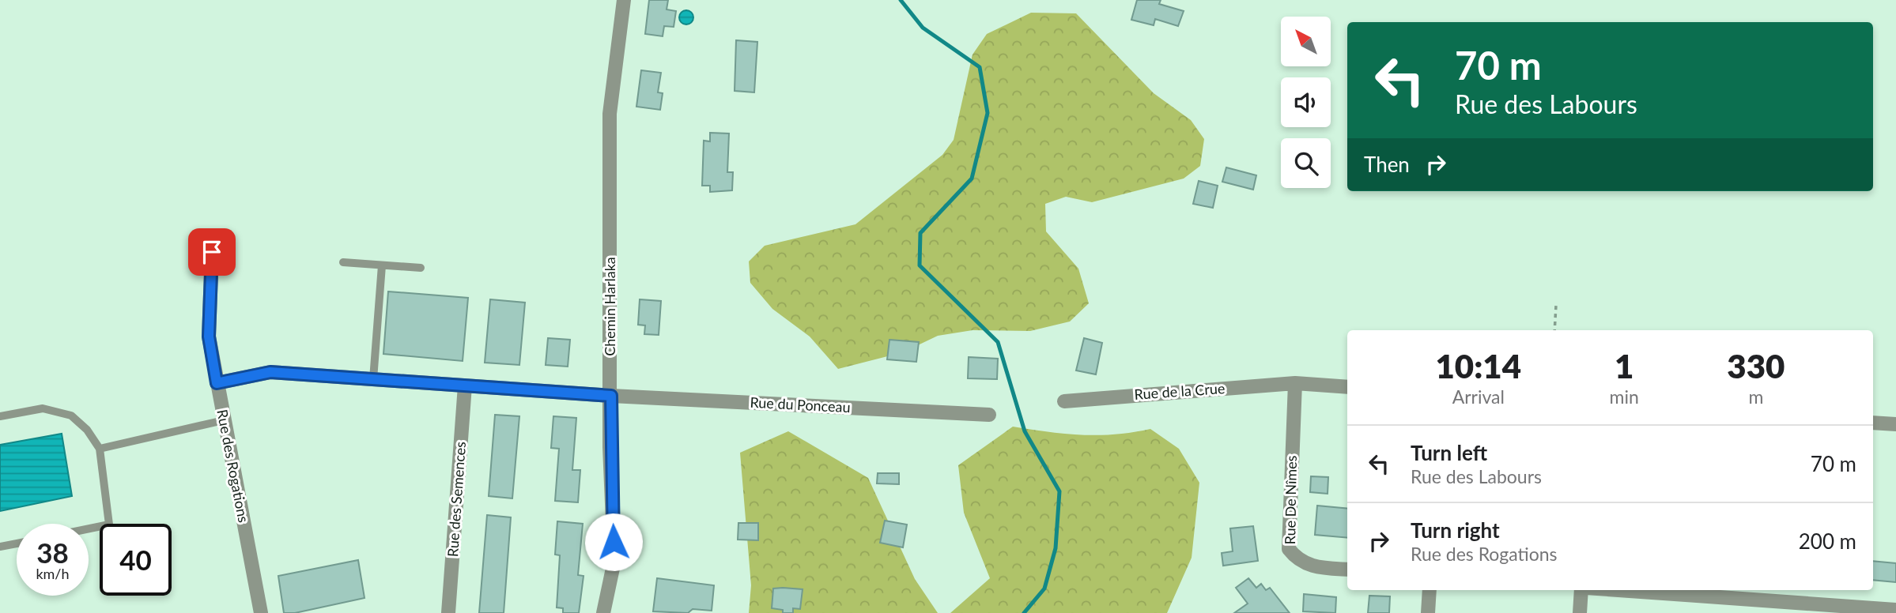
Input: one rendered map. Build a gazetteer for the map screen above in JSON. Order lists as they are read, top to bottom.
{
  "streets": {
    "street": [
      "Chemin Harlaka",
      "Rue de la Crue",
      "Rue du Ponceau",
      "Rue des Rogations",
      "Rue des Semences",
      "Rue De Nîmes"
    ]
  },
  "crossings": [
    ["Chemin Harlaka", "Rue du Ponceau"],
    ["Rue de la Crue", "Rue De Nîmes"],
    ["Rue du Ponceau", "Rue des Rogations"],
    ["Rue du Ponceau", "Rue des Semences"]
  ],
  "north": "top left",
  "page": {
    "turn": ["70 m", "Rue des Labours"],
    "then": "Then",
    "eta": [
      "10:14",
      "Arrival",
      "1",
      "min",
      "330",
      "m"
    ],
    "list": [
      {
        "name": "Turn left",
        "note": "Rue des Labours",
        "value": "70 m"
      },
      {
        "name": "Turn right",
        "note": "Rue des Rogations",
        "value": "200 m"
      }
    ],
    "speed": "38 km/h",
    "limit": "40"
  }
}
